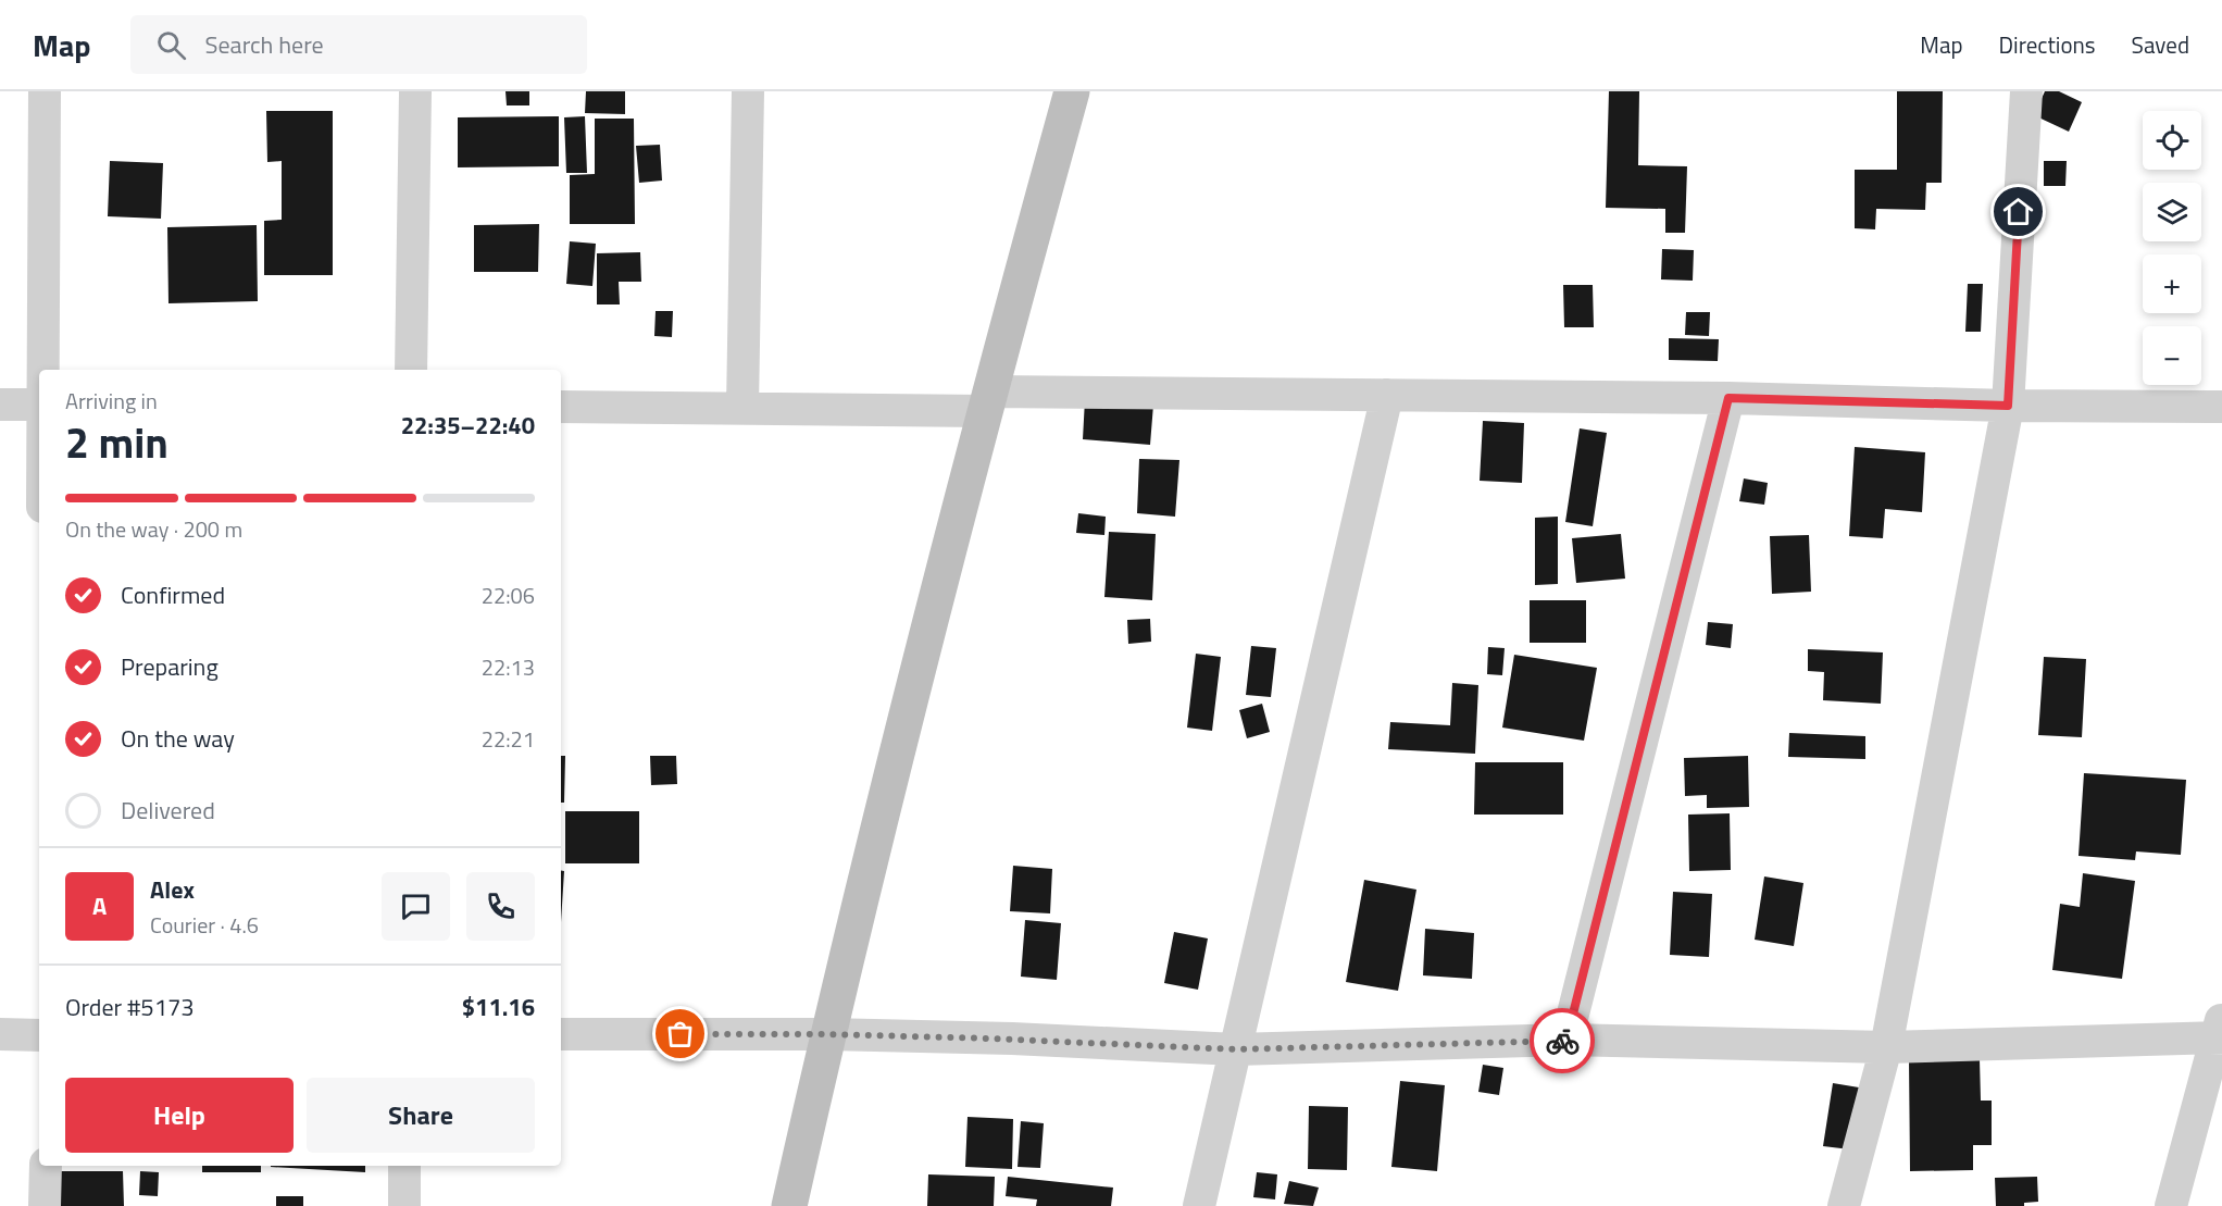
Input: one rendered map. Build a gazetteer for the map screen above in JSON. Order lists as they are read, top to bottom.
{
  "page": {
    "header": "Map",
    "search": "Search here",
    "nav": ["Map", "Directions", "Saved"],
    "map_buttons": ["+", "−"],
    "heading": ["2 min", "Arriving in", "22:35–22:40"],
    "panel": [
      "Alex",
      "Courier · 4.6",
      "Order #5173",
      "$11.16"
    ],
    "bar": "On the way · 200 m",
    "list": [
      ["Confirmed", "22:06"],
      ["Preparing", "22:13"],
      ["On the way", "22:21"],
      "Delivered"
    ],
    "round": "A",
    "buttons": ["Help", "Share"]
  }
}
